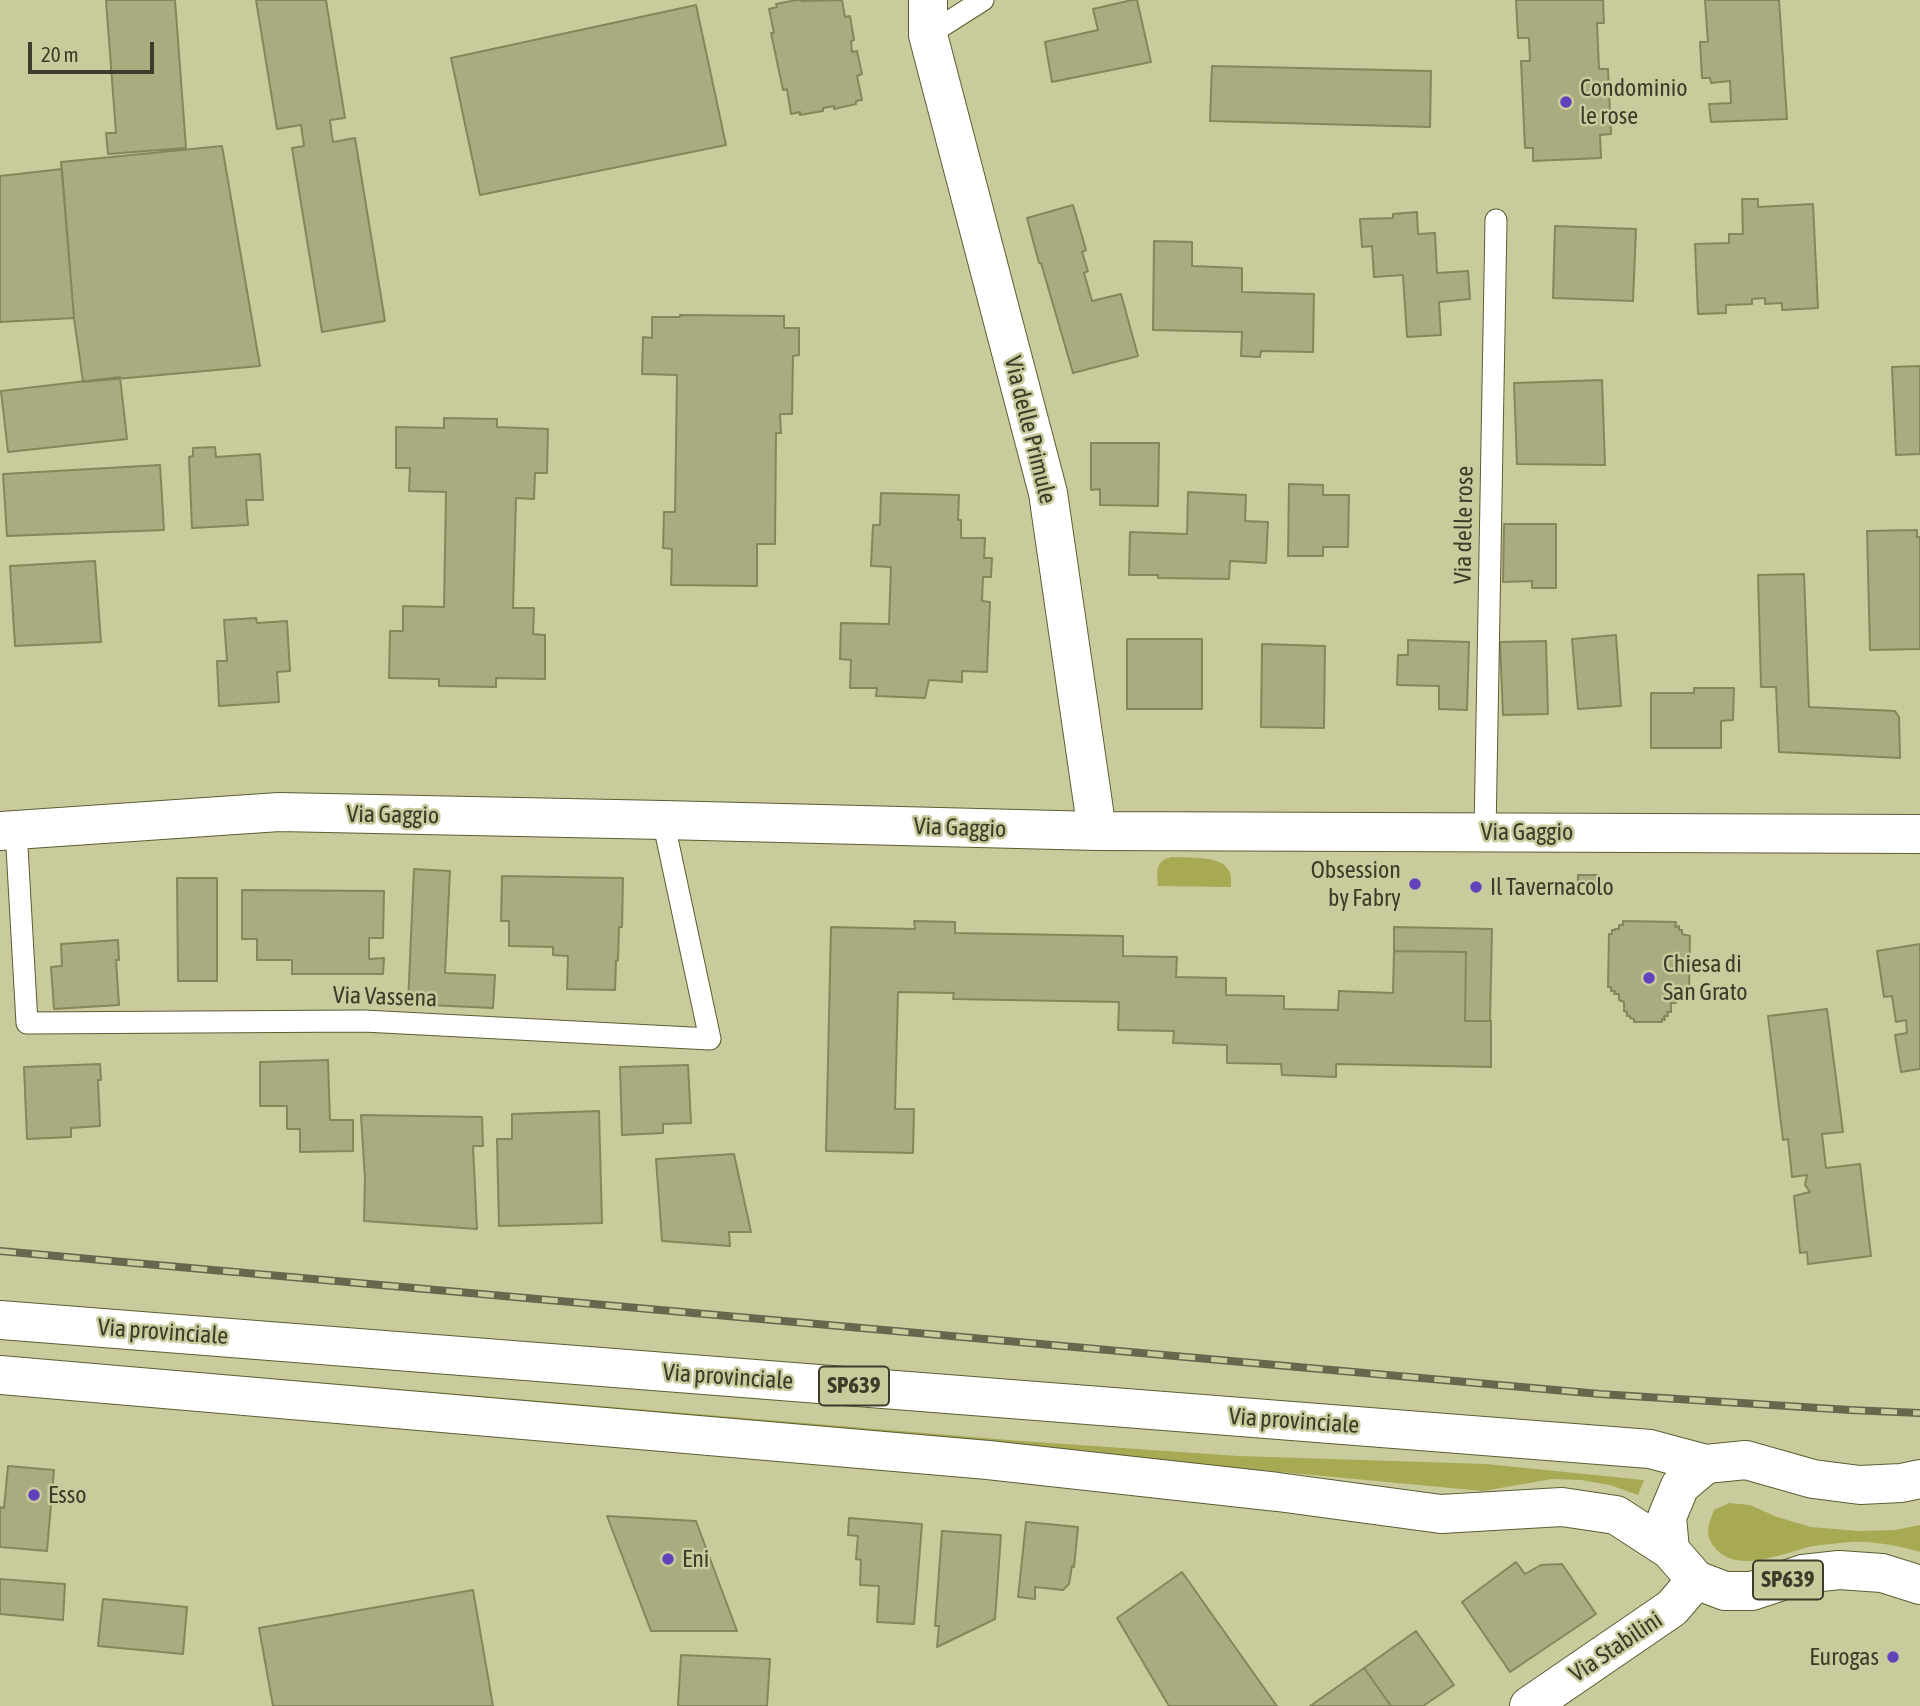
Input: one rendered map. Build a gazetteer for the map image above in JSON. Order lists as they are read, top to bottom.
{
  "streets": {
    "main road": [
      "Via delle Primule",
      "Via Gaggio",
      "Via provinciale",
      "SP639",
      "Via Stabilini"
    ],
    "lane": ["Via delle rose", "Via Vassena"]
  },
  "crossings": [
    ["Via delle Primule", "Via Gaggio"],
    ["Via delle rose", "Via Gaggio"],
    ["Via Gaggio", "Via Vassena"],
    ["Via provinciale", "SP639"],
    ["SP639", "Via Stabilini"]
  ],
  "places": [
    "Condominio le rose",
    "Obsession by Fabry",
    "Il Tavernacolo",
    "Chiesa di San Grato",
    "Esso",
    "Eni",
    "Eurogas"
  ],
  "scale_bar": "20 m"
}
